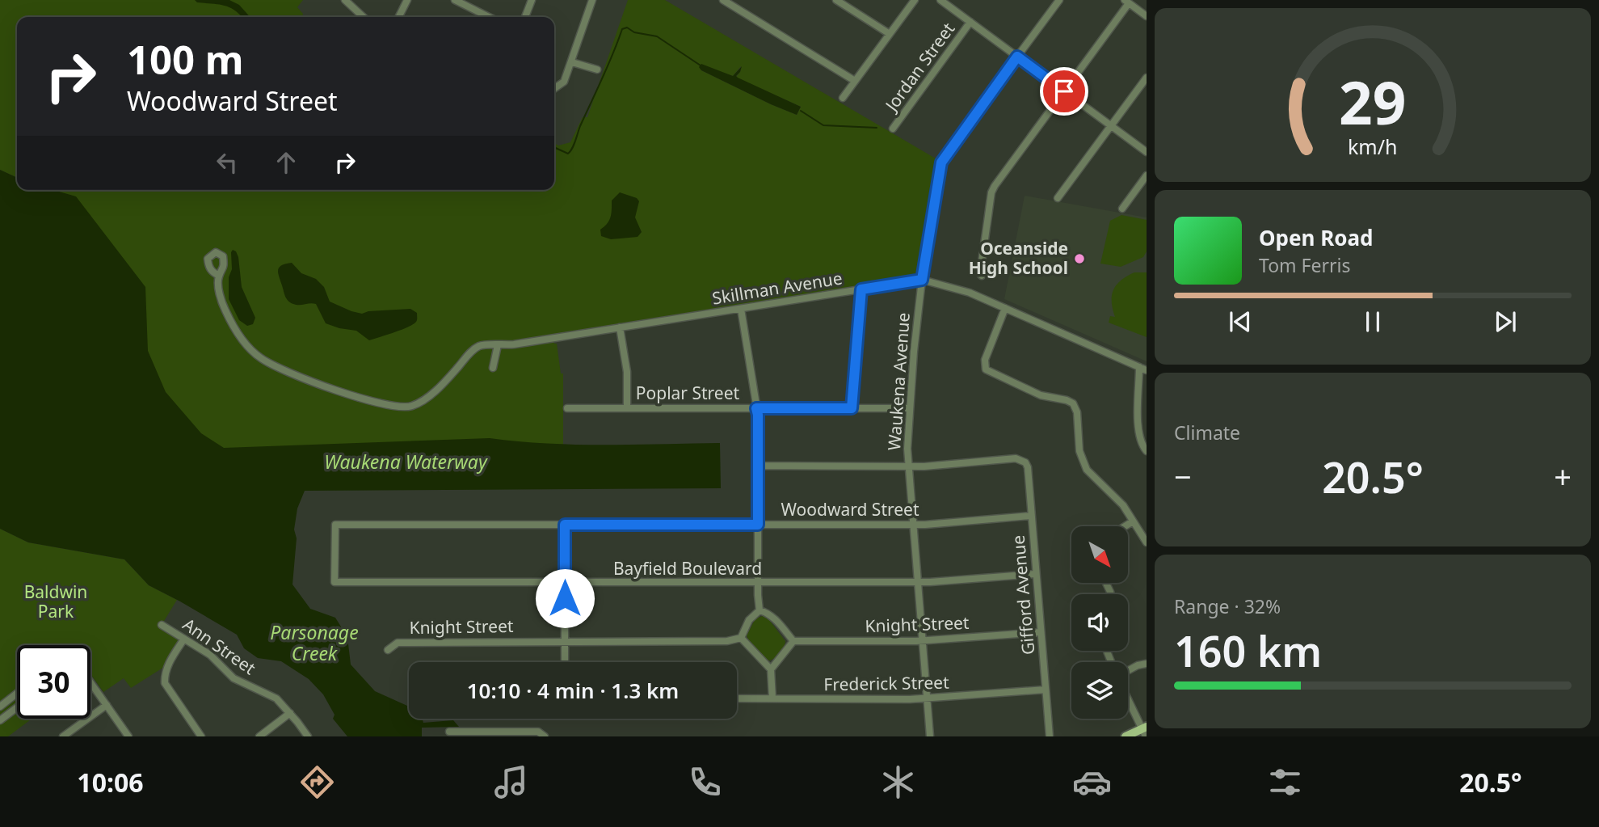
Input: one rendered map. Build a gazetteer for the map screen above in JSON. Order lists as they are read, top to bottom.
{
  "streets": {
    "street": [
      "Jordan Street",
      "Skillman Avenue",
      "Waukena Avenue",
      "Poplar Street",
      "Woodward Street",
      "Bayfield Boulevard",
      "Gifford Avenue",
      "Knight Street",
      "Ann Street",
      "Frederick Street"
    ]
  },
  "crossings": [
    ["Skillman Avenue", "Waukena Avenue"],
    ["Waukena Avenue", "Poplar Street"],
    ["Waukena Avenue", "Woodward Street"],
    ["Waukena Avenue", "Bayfield Boulevard"],
    ["Waukena Avenue", "Gifford Avenue"],
    ["Waukena Avenue", "Knight Street"],
    ["Waukena Avenue", "Frederick Street"],
    ["Woodward Street", "Bayfield Boulevard"],
    ["Woodward Street", "Gifford Avenue"],
    ["Bayfield Boulevard", "Gifford Avenue"],
    ["Gifford Avenue", "Knight Street"],
    ["Gifford Avenue", "Frederick Street"]
  ],
  "water": ["Waukena Waterway", "Parsonage Creek"],
  "parks": ["Baldwin Park"],
  "places": ["Oceanside High School"],
  "north": "bottom right",
  "page": {
    "turn": ["100 m", "Woodward Street"],
    "song": ["Open Road", "Tom Ferris"],
    "tile": [
      "Climate",
      ["Range · 32%", "160 km"]
    ],
    "heat": ["−", "20.5°", "+"],
    "limit": "30",
    "trip": "10:10 · 4 min · 1.3 km",
    "tabs": ["10:06", "20.5°"],
    "gauge": ["29", "km/h"]
  }
}
